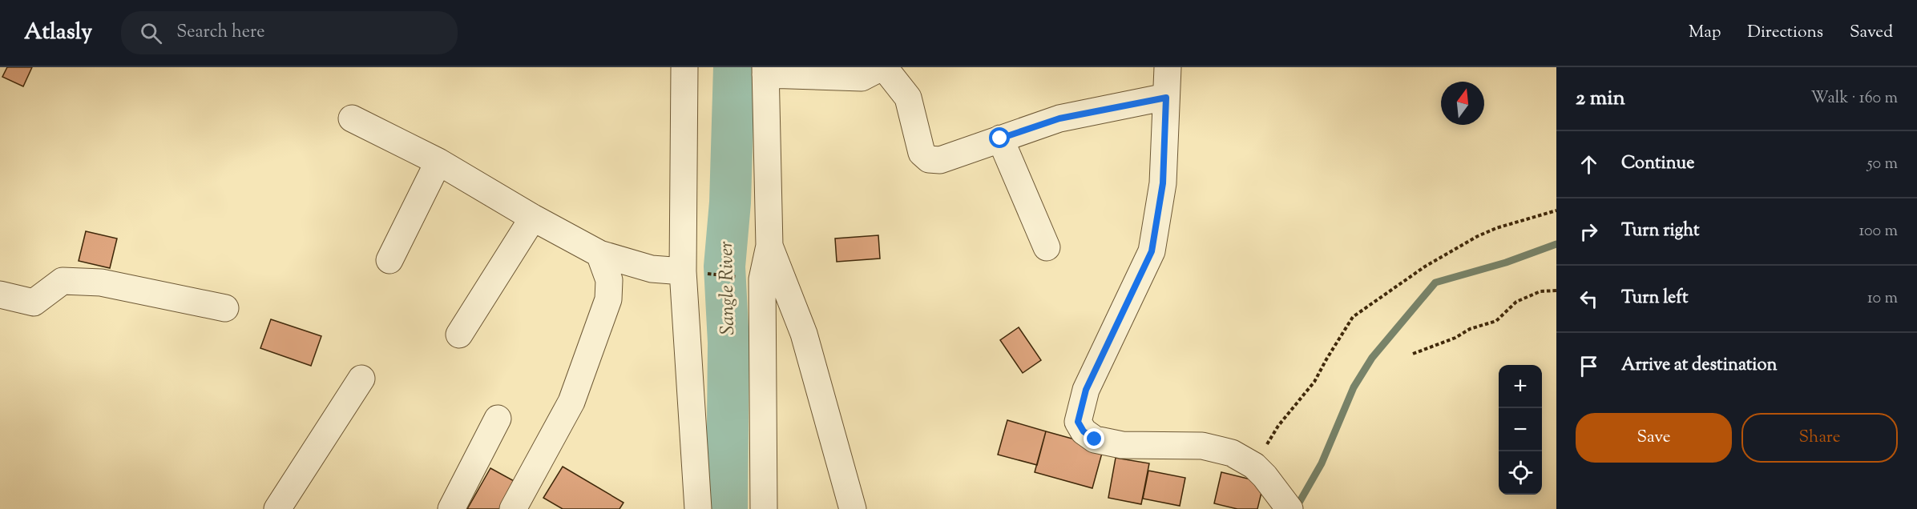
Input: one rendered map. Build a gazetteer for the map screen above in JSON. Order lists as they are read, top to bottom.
{
  "water": ["Sangle River"],
  "north": "top",
  "page": {
    "header": "Atlasly",
    "search": "Search here",
    "nav": ["Map", "Directions", "Saved"],
    "heading": ["2 min", "Walk · 160 m"],
    "list": [
      ["Continue", "50 m"],
      ["Turn right", "100 m"],
      ["Turn left", "10 m"],
      "Arrive at destination"
    ],
    "map_buttons": ["+", "−"],
    "buttons": ["Save", "Share"]
  }
}
